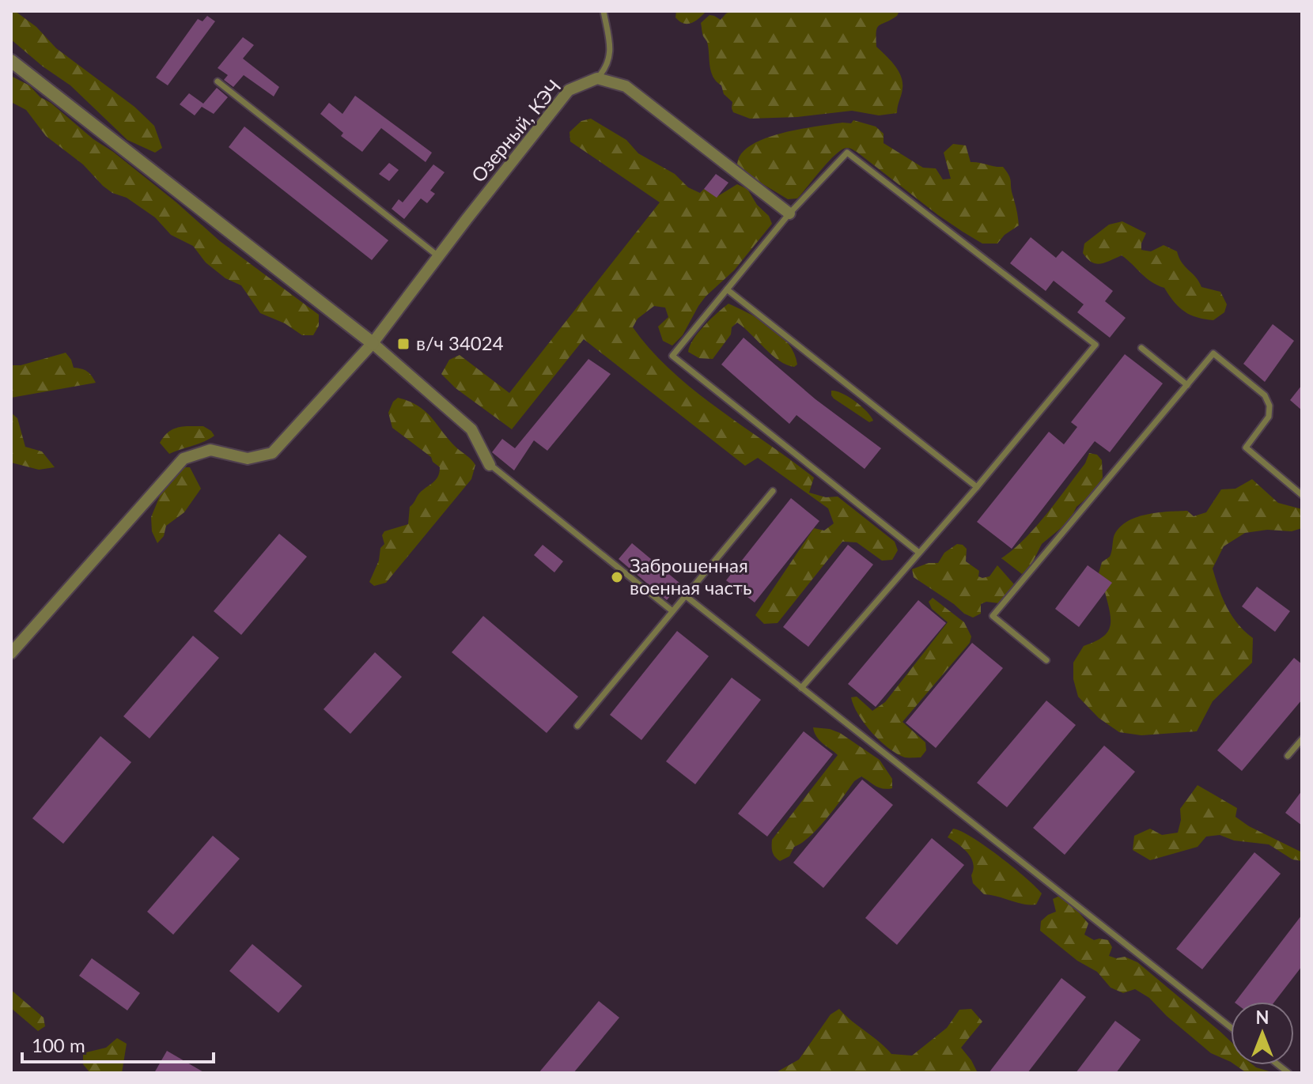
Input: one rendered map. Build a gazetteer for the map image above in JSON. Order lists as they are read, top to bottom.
{
  "streets": {
    "street": ["Озерный, КЭЧ"]
  },
  "places": {
    "transit": ["в/ч 34024"],
    "other": ["Заброшенная военная часть"]
  },
  "scale_bar": "100 m",
  "north": "top"
}
